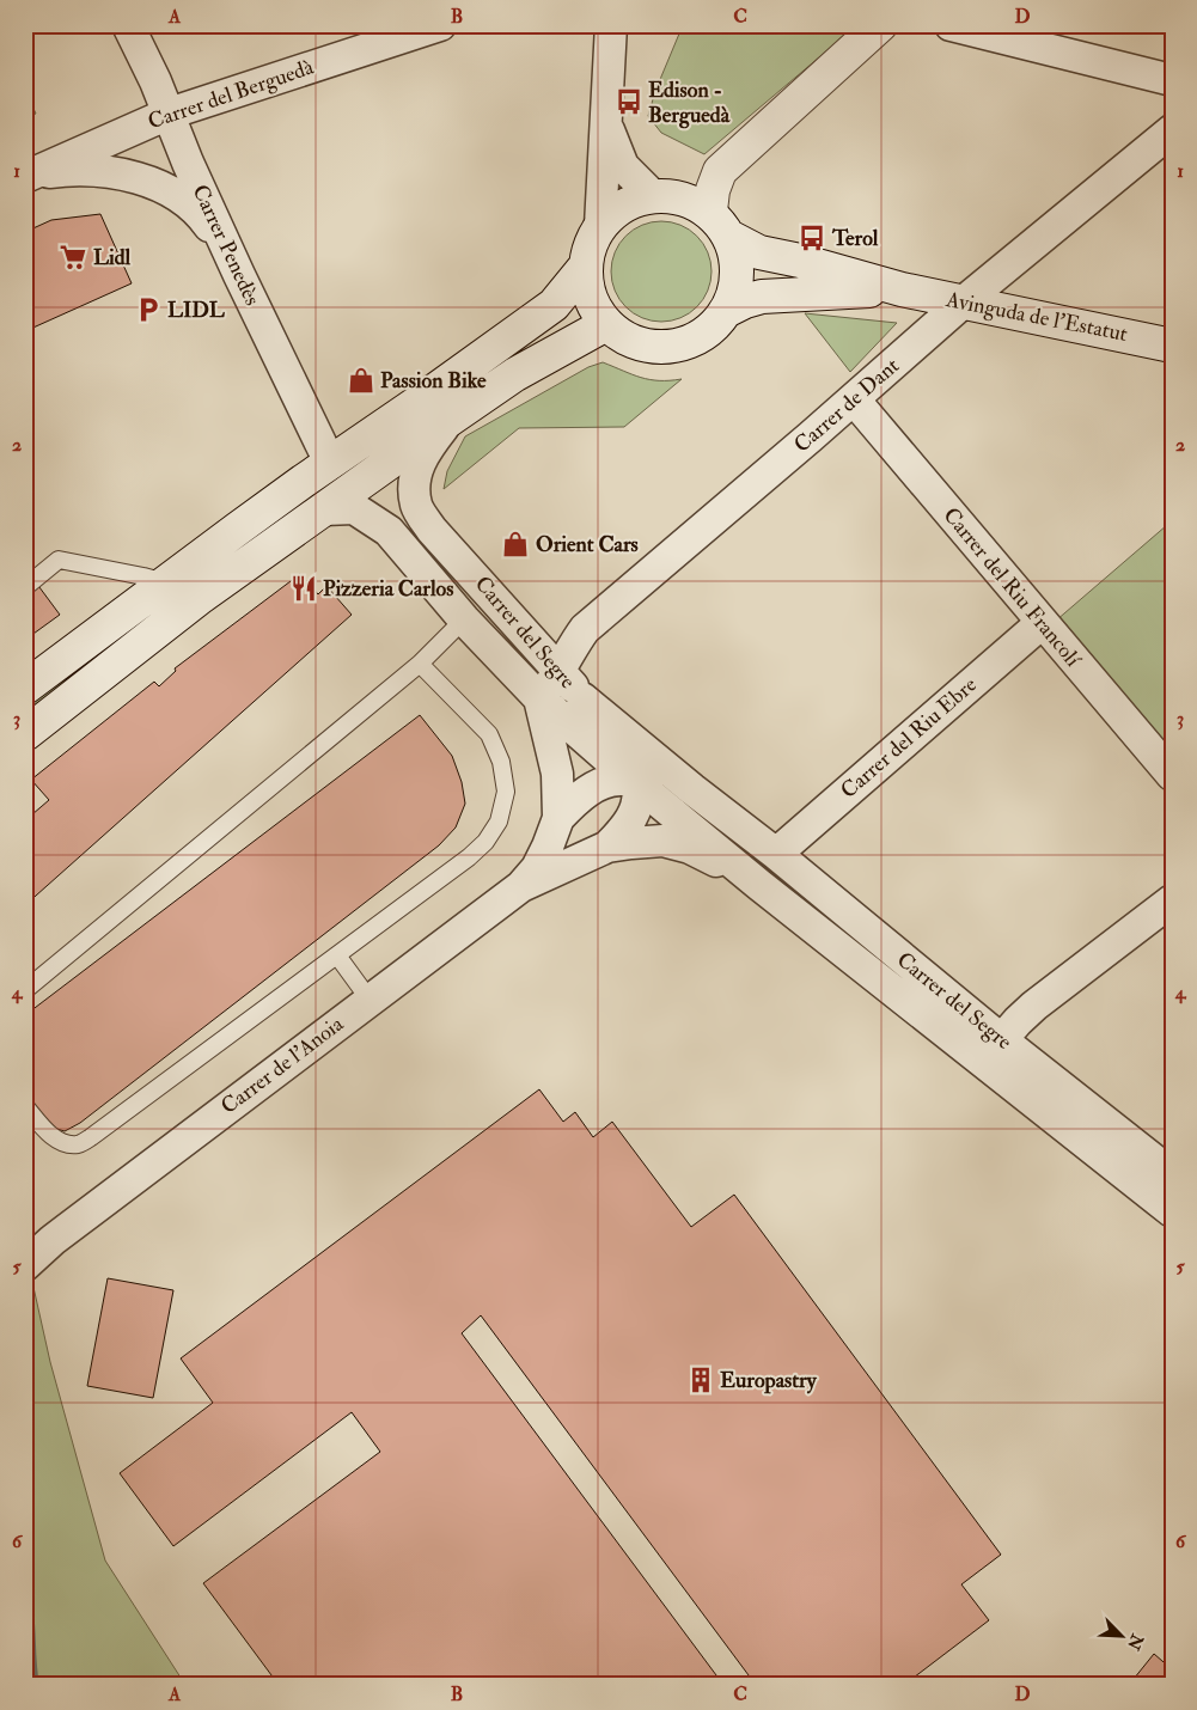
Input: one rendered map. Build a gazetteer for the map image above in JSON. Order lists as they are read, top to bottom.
{
  "streets": {
    "main road": ["Avinguda de l'Estatut"],
    "street": [
      "Carrer del Berguedà",
      "Carrer Penedès",
      "Carrer de Dant",
      "Carrer del Riu Francolí",
      "Carrer del Segre",
      "Carrer del Riu Ebre",
      "Carrer de l'Anoia"
    ]
  },
  "crossings": [
    ["Carrer del Berguedà", "Carrer Penedès"],
    ["Avinguda de l'Estatut", "Carrer de Dant"],
    ["Carrer de Dant", "Carrer del Riu Francolí"],
    ["Carrer de Dant", "Carrer del Segre"],
    ["Carrer del Riu Francolí", "Carrer del Riu Ebre"],
    ["Carrer del Segre", "Carrer del Riu Ebre"],
    ["Carrer del Segre", "Carrer de l'Anoia"]
  ],
  "places": {
    "bus stop": ["Edison - Berguedà", "Terol"],
    "supermarket": ["Lidl"],
    "parking": ["LIDL"],
    "shop": ["Passion Bike", "Orient Cars"],
    "restaurant": ["Pizzeria Carlos"],
    "building": ["Europastry"]
  },
  "north": "bottom right",
  "grid": {
    "columns": [
      "A",
      "B",
      "C",
      "D"
    ],
    "rows": [
      "1",
      "2",
      "3",
      "4",
      "5",
      "6"
    ]
  }
}
